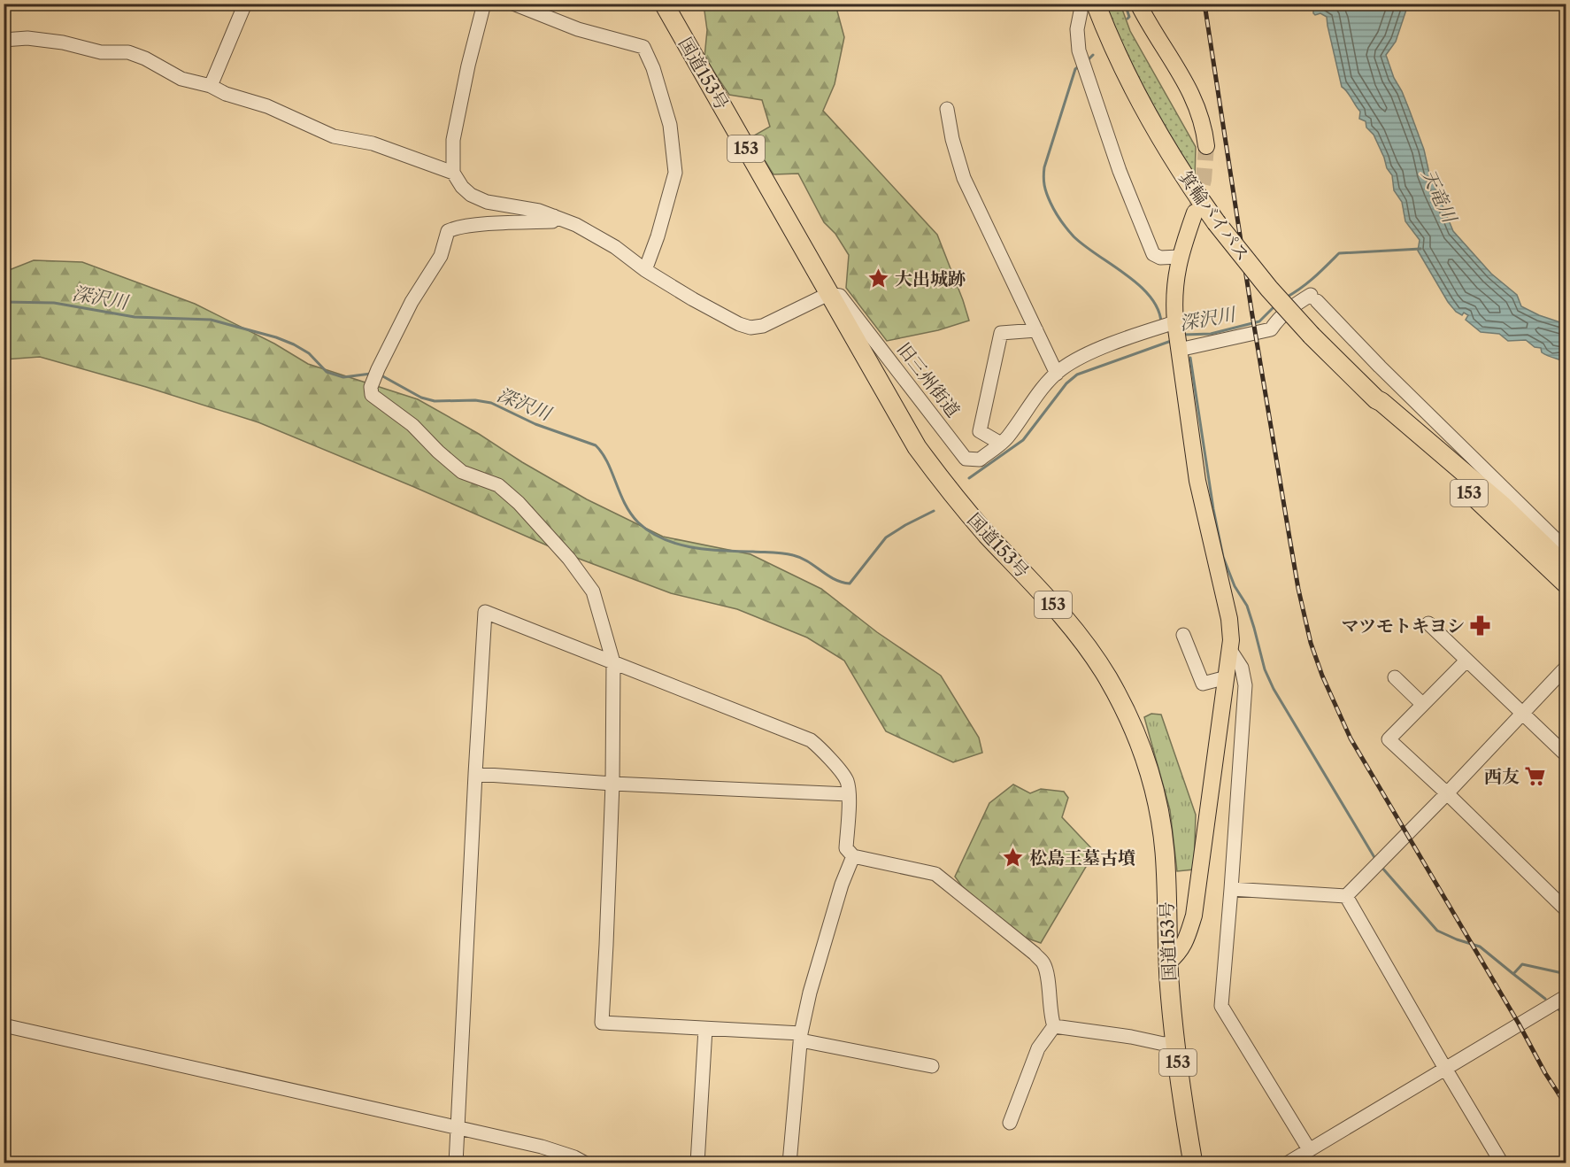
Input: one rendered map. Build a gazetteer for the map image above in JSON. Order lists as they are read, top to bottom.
{
  "streets": {
    "highway": ["国道153号", "153", "箕輪バイパス"],
    "street": ["旧三州街道"]
  },
  "crossings": [
    ["国道153号", "旧三州街道"]
  ],
  "water": ["天竜川", "深沢川"],
  "places": {
    "place": ["大出城跡", "松島王墓古墳"],
    "pharmacy": ["マツモトキヨシ"],
    "supermarket": ["西友"]
  }
}
